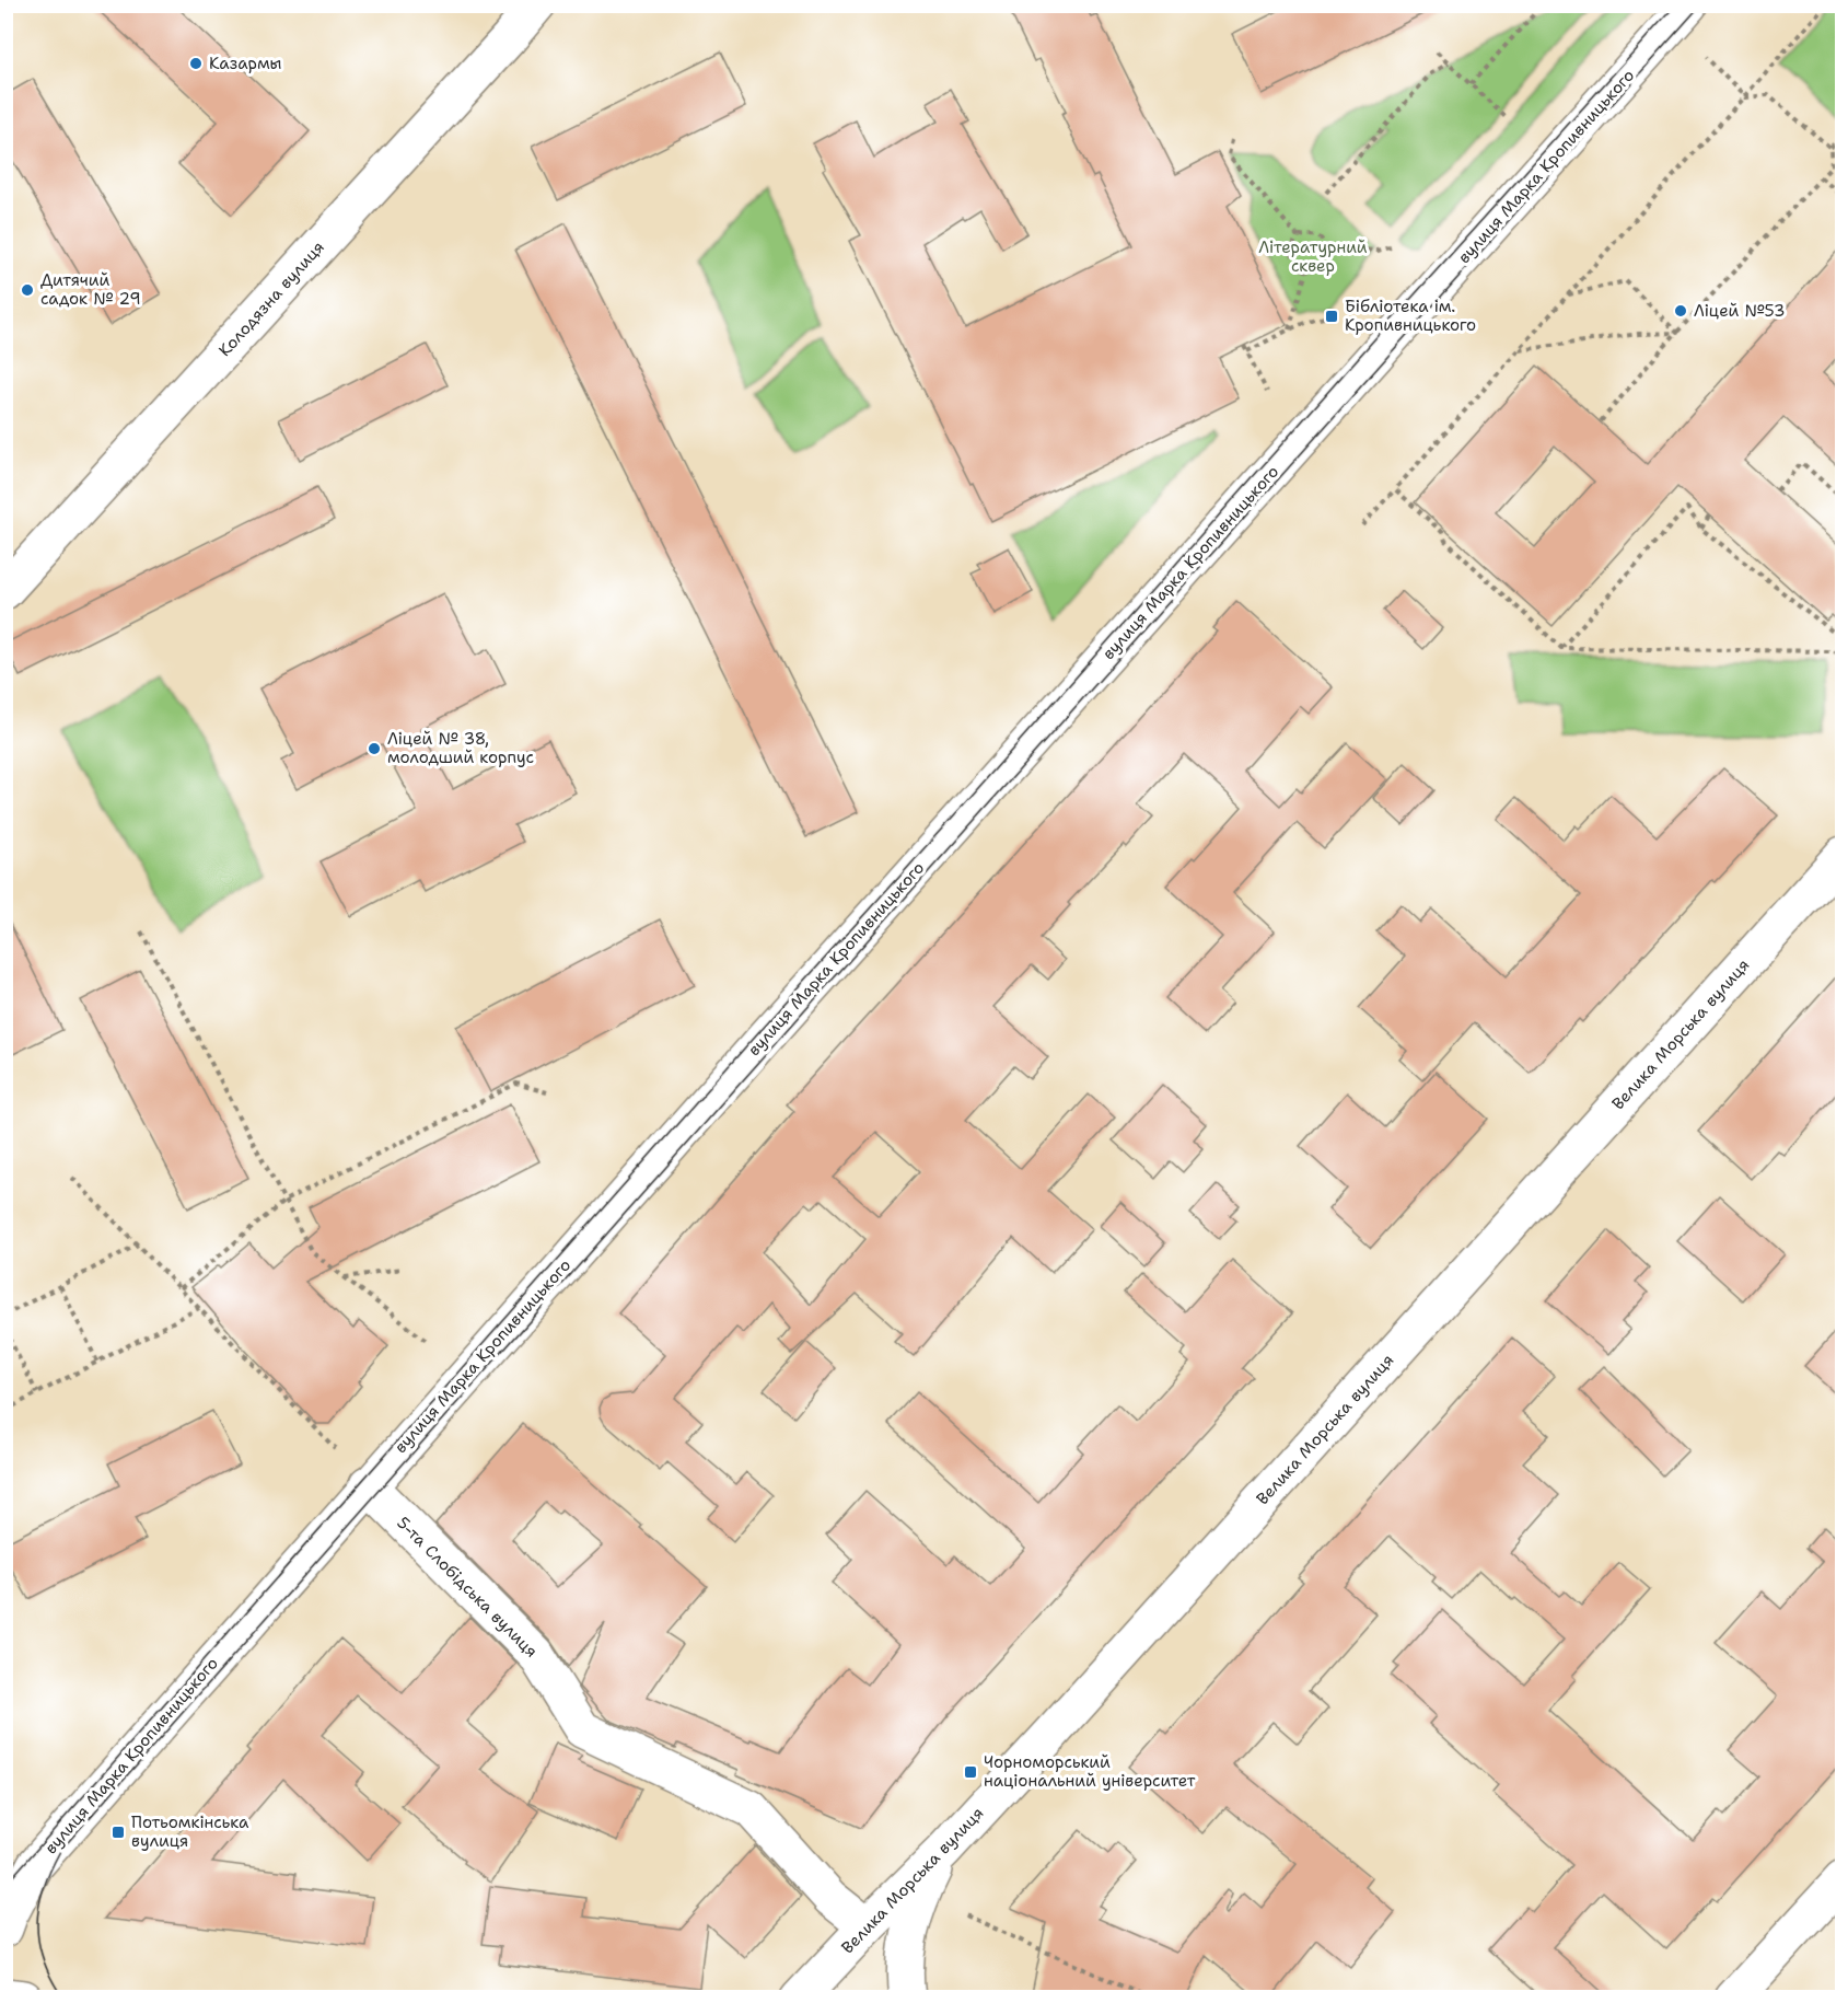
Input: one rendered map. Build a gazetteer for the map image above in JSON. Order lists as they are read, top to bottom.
{
  "streets": {
    "street": [
      "вулиця Марка Кропивницького",
      "Колодязна вулиця",
      "Велика Морська вулиця",
      "5-та Слобідська вулиця"
    ]
  },
  "crossings": [
    ["вулиця Марка Кропивницького", "5-та Слобідська вулиця"],
    ["Велика Морська вулиця", "5-та Слобідська вулиця"]
  ],
  "parks": ["Літературний сквер"],
  "places": {
    "other": [
      "Казармы",
      "Дитячий садок № 29",
      "Ліцей №53",
      "Ліцей № 38, молодший корпус"
    ],
    "transit": ["Бібліотека ім. Кропивницького", "Чорноморський національний університет", "Потьомкінська вулиця"]
  }
}
